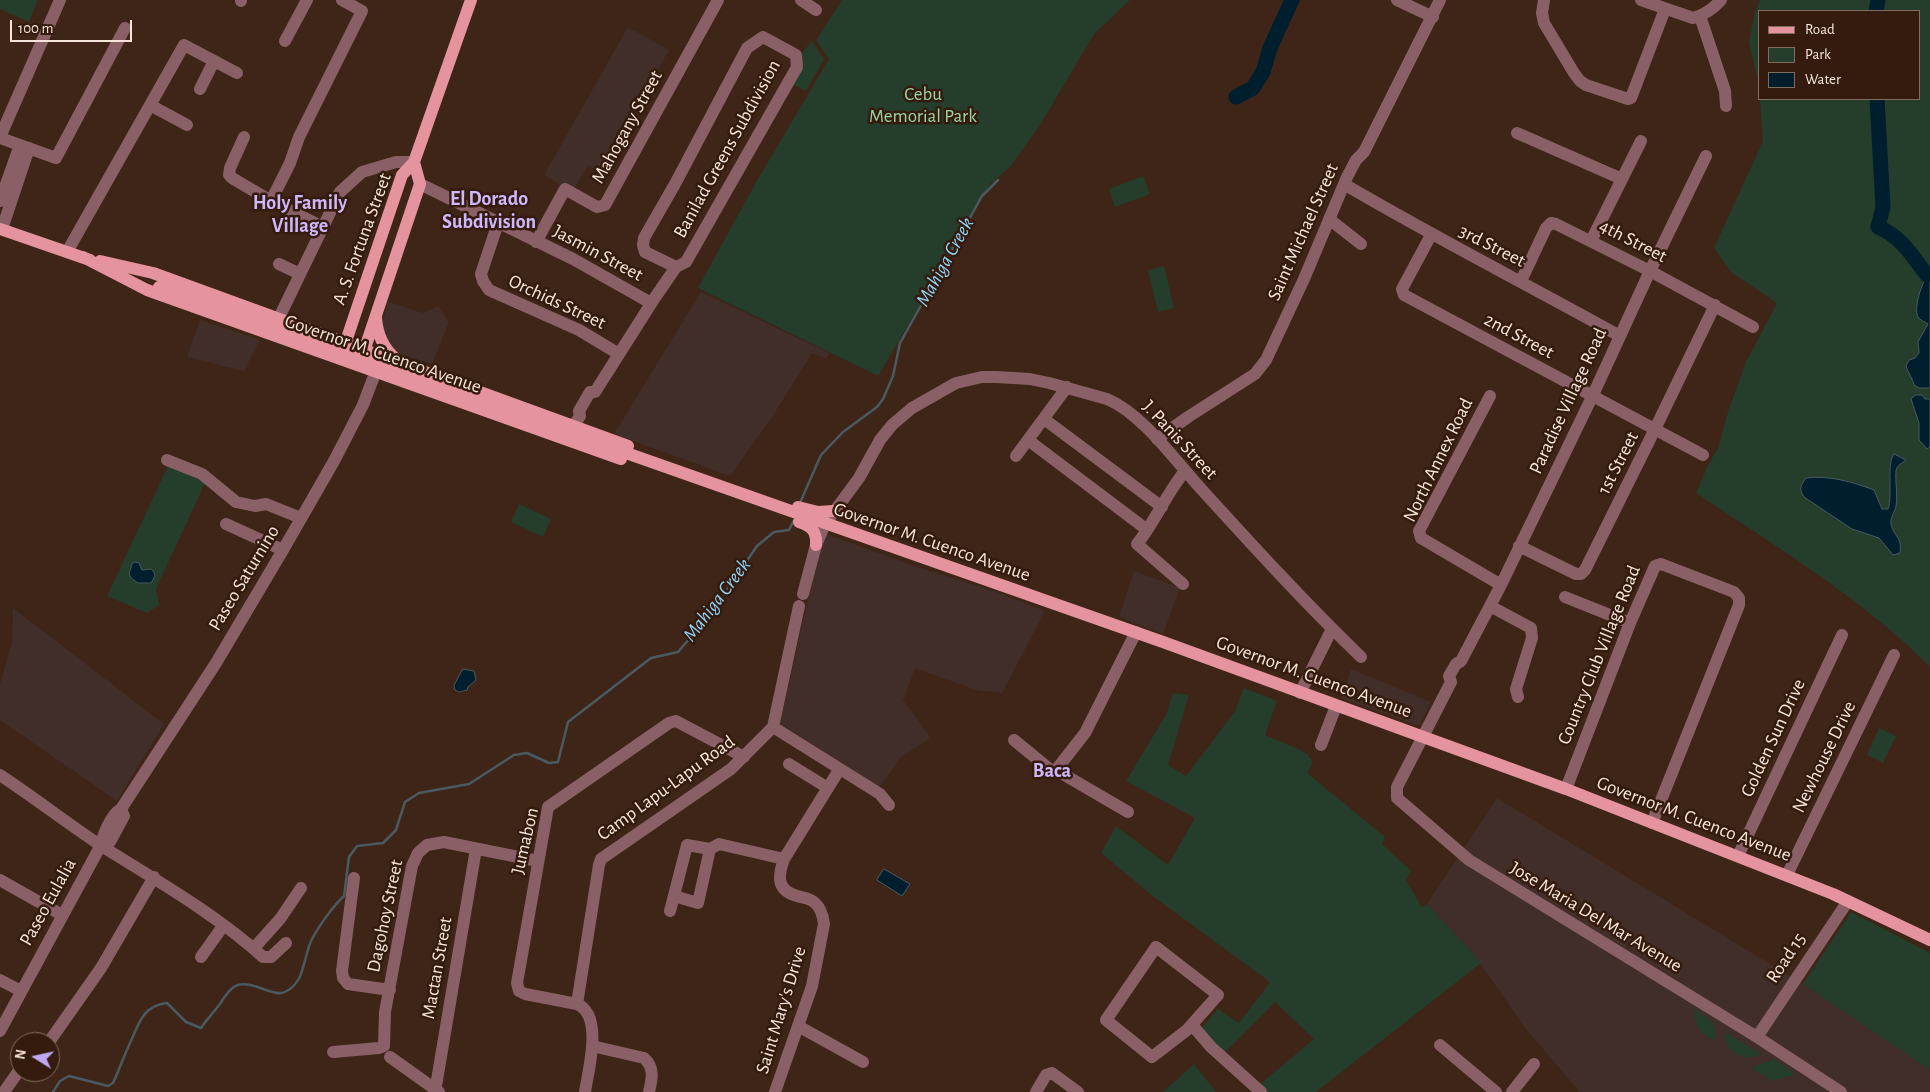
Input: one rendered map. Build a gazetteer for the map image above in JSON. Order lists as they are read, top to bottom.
{
  "streets": {
    "main road": ["A. S. Fortuna Street", "Governor M. Cuenco Avenue"],
    "street": [
      "Mahogany Street",
      "Banilad Greens Subdivision",
      "Saint Michael Street",
      "4th Street",
      "3rd Street",
      "Jasmin Street",
      "Orchids Street",
      "2nd Street",
      "Paradise Village Road",
      "J. Panis Street",
      "North Annex Road",
      "1st Street",
      "Paseo Saturnino",
      "Country Club Village Road",
      "Golden Sun Drive",
      "Newhouse Drive",
      "Camp Lapu-Lapu Road",
      "Jumabon",
      "Paseo Eulalia",
      "Dagohoy Street",
      "Jose Maria Del Mar Avenue",
      "Road 15",
      "Mactan Street",
      "Saint Mary's Drive"
    ]
  },
  "crossings": [
    ["Mahogany Street", "Jasmin Street"],
    ["Saint Michael Street", "J. Panis Street"],
    ["A. S. Fortuna Street", "Jasmin Street"],
    ["A. S. Fortuna Street", "Governor M. Cuenco Avenue"],
    ["4th Street", "3rd Street"],
    ["4th Street", "Paradise Village Road"],
    ["4th Street", "1st Street"],
    ["3rd Street", "2nd Street"],
    ["3rd Street", "Paradise Village Road"],
    ["Jasmin Street", "Orchids Street"],
    ["2nd Street", "Paradise Village Road"],
    ["2nd Street", "1st Street"],
    ["Governor M. Cuenco Avenue", "Paradise Village Road"],
    ["Governor M. Cuenco Avenue", "J. Panis Street"],
    ["Governor M. Cuenco Avenue", "Paseo Saturnino"],
    ["Governor M. Cuenco Avenue", "Country Club Village Road"],
    ["Governor M. Cuenco Avenue", "Golden Sun Drive"],
    ["Governor M. Cuenco Avenue", "Newhouse Drive"],
    ["Governor M. Cuenco Avenue", "Jose Maria Del Mar Avenue"],
    ["Governor M. Cuenco Avenue", "Road 15"],
    ["Paradise Village Road", "North Annex Road"],
    ["Paradise Village Road", "1st Street"],
    ["Paradise Village Road", "Jose Maria Del Mar Avenue"],
    ["Paseo Saturnino", "Paseo Eulalia"],
    ["Camp Lapu-Lapu Road", "Jumabon"],
    ["Jumabon", "Dagohoy Street"],
    ["Dagohoy Street", "Mactan Street"],
    ["Jose Maria Del Mar Avenue", "Road 15"]
  ],
  "districts": ["El Dorado Subdivision", "Holy Family Village", "Baca"],
  "water": ["Mahiga Creek"],
  "parks": ["Cebu Memorial Park"],
  "legend": ["Road", "Park", "Water"],
  "scale_bar": "100 m",
  "north": "left"
}
